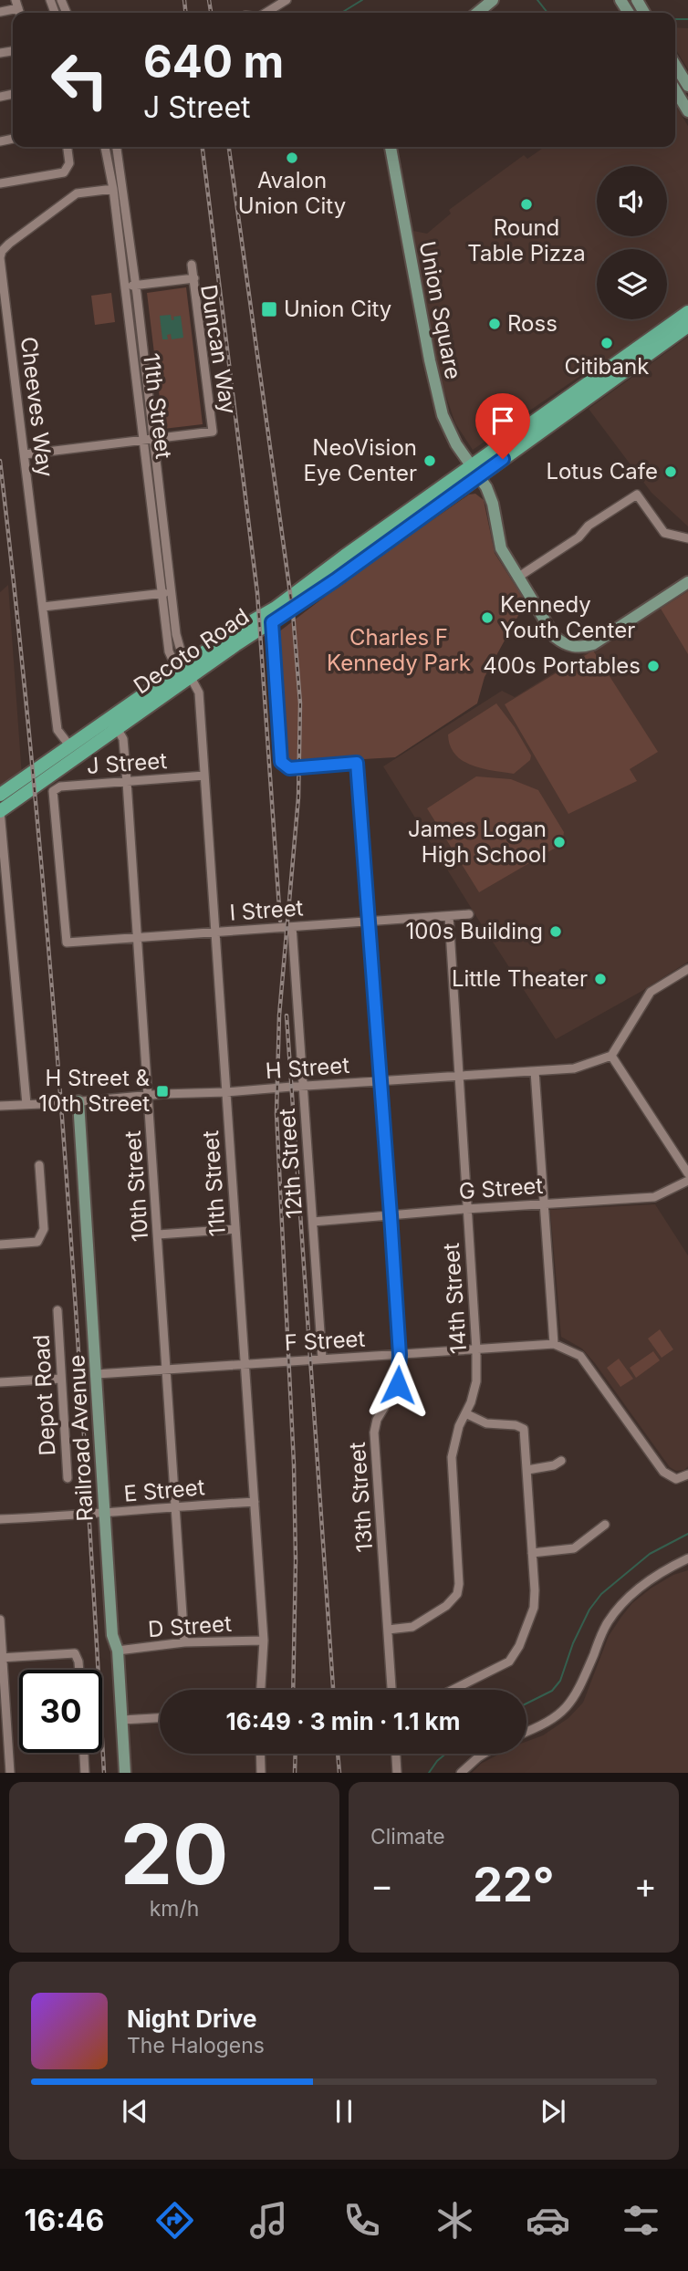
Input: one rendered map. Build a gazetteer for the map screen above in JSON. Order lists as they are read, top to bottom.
{
  "streets": {
    "main road": ["Decoto Road"],
    "street": [
      "Union Square",
      "Duncan Way",
      "11th Street",
      "Cheeves Way",
      "J Street",
      "I Street",
      "H Street",
      "12th Street",
      "10th Street",
      "G Street",
      "14th Street",
      "F Street",
      "Depot Road",
      "Railroad Avenue",
      "E Street",
      "13th Street",
      "D Street"
    ]
  },
  "crossings": [
    ["Union Square", "Decoto Road"],
    ["Duncan Way", "11th Street"],
    ["11th Street", "Cheeves Way"],
    ["11th Street", "Decoto Road"],
    ["11th Street", "J Street"],
    ["11th Street", "I Street"],
    ["11th Street", "H Street"],
    ["11th Street", "F Street"],
    ["11th Street", "E Street"],
    ["11th Street", "D Street"],
    ["Cheeves Way", "Decoto Road"],
    ["Decoto Road", "10th Street"],
    ["Decoto Road", "13th Street"],
    ["J Street", "I Street"],
    ["J Street", "10th Street"],
    ["I Street", "12th Street"],
    ["I Street", "10th Street"],
    ["I Street", "14th Street"],
    ["I Street", "13th Street"],
    ["H Street", "12th Street"],
    ["H Street", "10th Street"],
    ["H Street", "14th Street"],
    ["H Street", "Railroad Avenue"],
    ["H Street", "13th Street"],
    ["12th Street", "G Street"],
    ["12th Street", "F Street"],
    ["10th Street", "F Street"],
    ["10th Street", "E Street"],
    ["10th Street", "D Street"],
    ["G Street", "14th Street"],
    ["G Street", "13th Street"],
    ["14th Street", "F Street"],
    ["14th Street", "13th Street"],
    ["F Street", "Railroad Avenue"],
    ["F Street", "13th Street"],
    ["Railroad Avenue", "E Street"],
    ["Railroad Avenue", "D Street"]
  ],
  "parks": ["Charles F Kennedy Park"],
  "places": {
    "other": [
      "Avalon Union City",
      "Round Table Pizza",
      "Ross",
      "Citibank",
      "NeoVision Eye Center",
      "Lotus Cafe",
      "Kennedy Youth Center",
      "400s Portables",
      "James Logan High School",
      "100s Building",
      "Little Theater"
    ],
    "transit": ["Union City", "H Street & 10th Street"]
  },
  "page": {
    "turn": ["640 m", "J Street"],
    "limit": "30",
    "trip": "16:49 · 3 min · 1.1 km",
    "tile": [
      ["20", "km/h"],
      "Climate"
    ],
    "heat": ["−", "22°", "+"],
    "song": ["Night Drive", "The Halogens"],
    "tabs": "16:46"
  }
}
